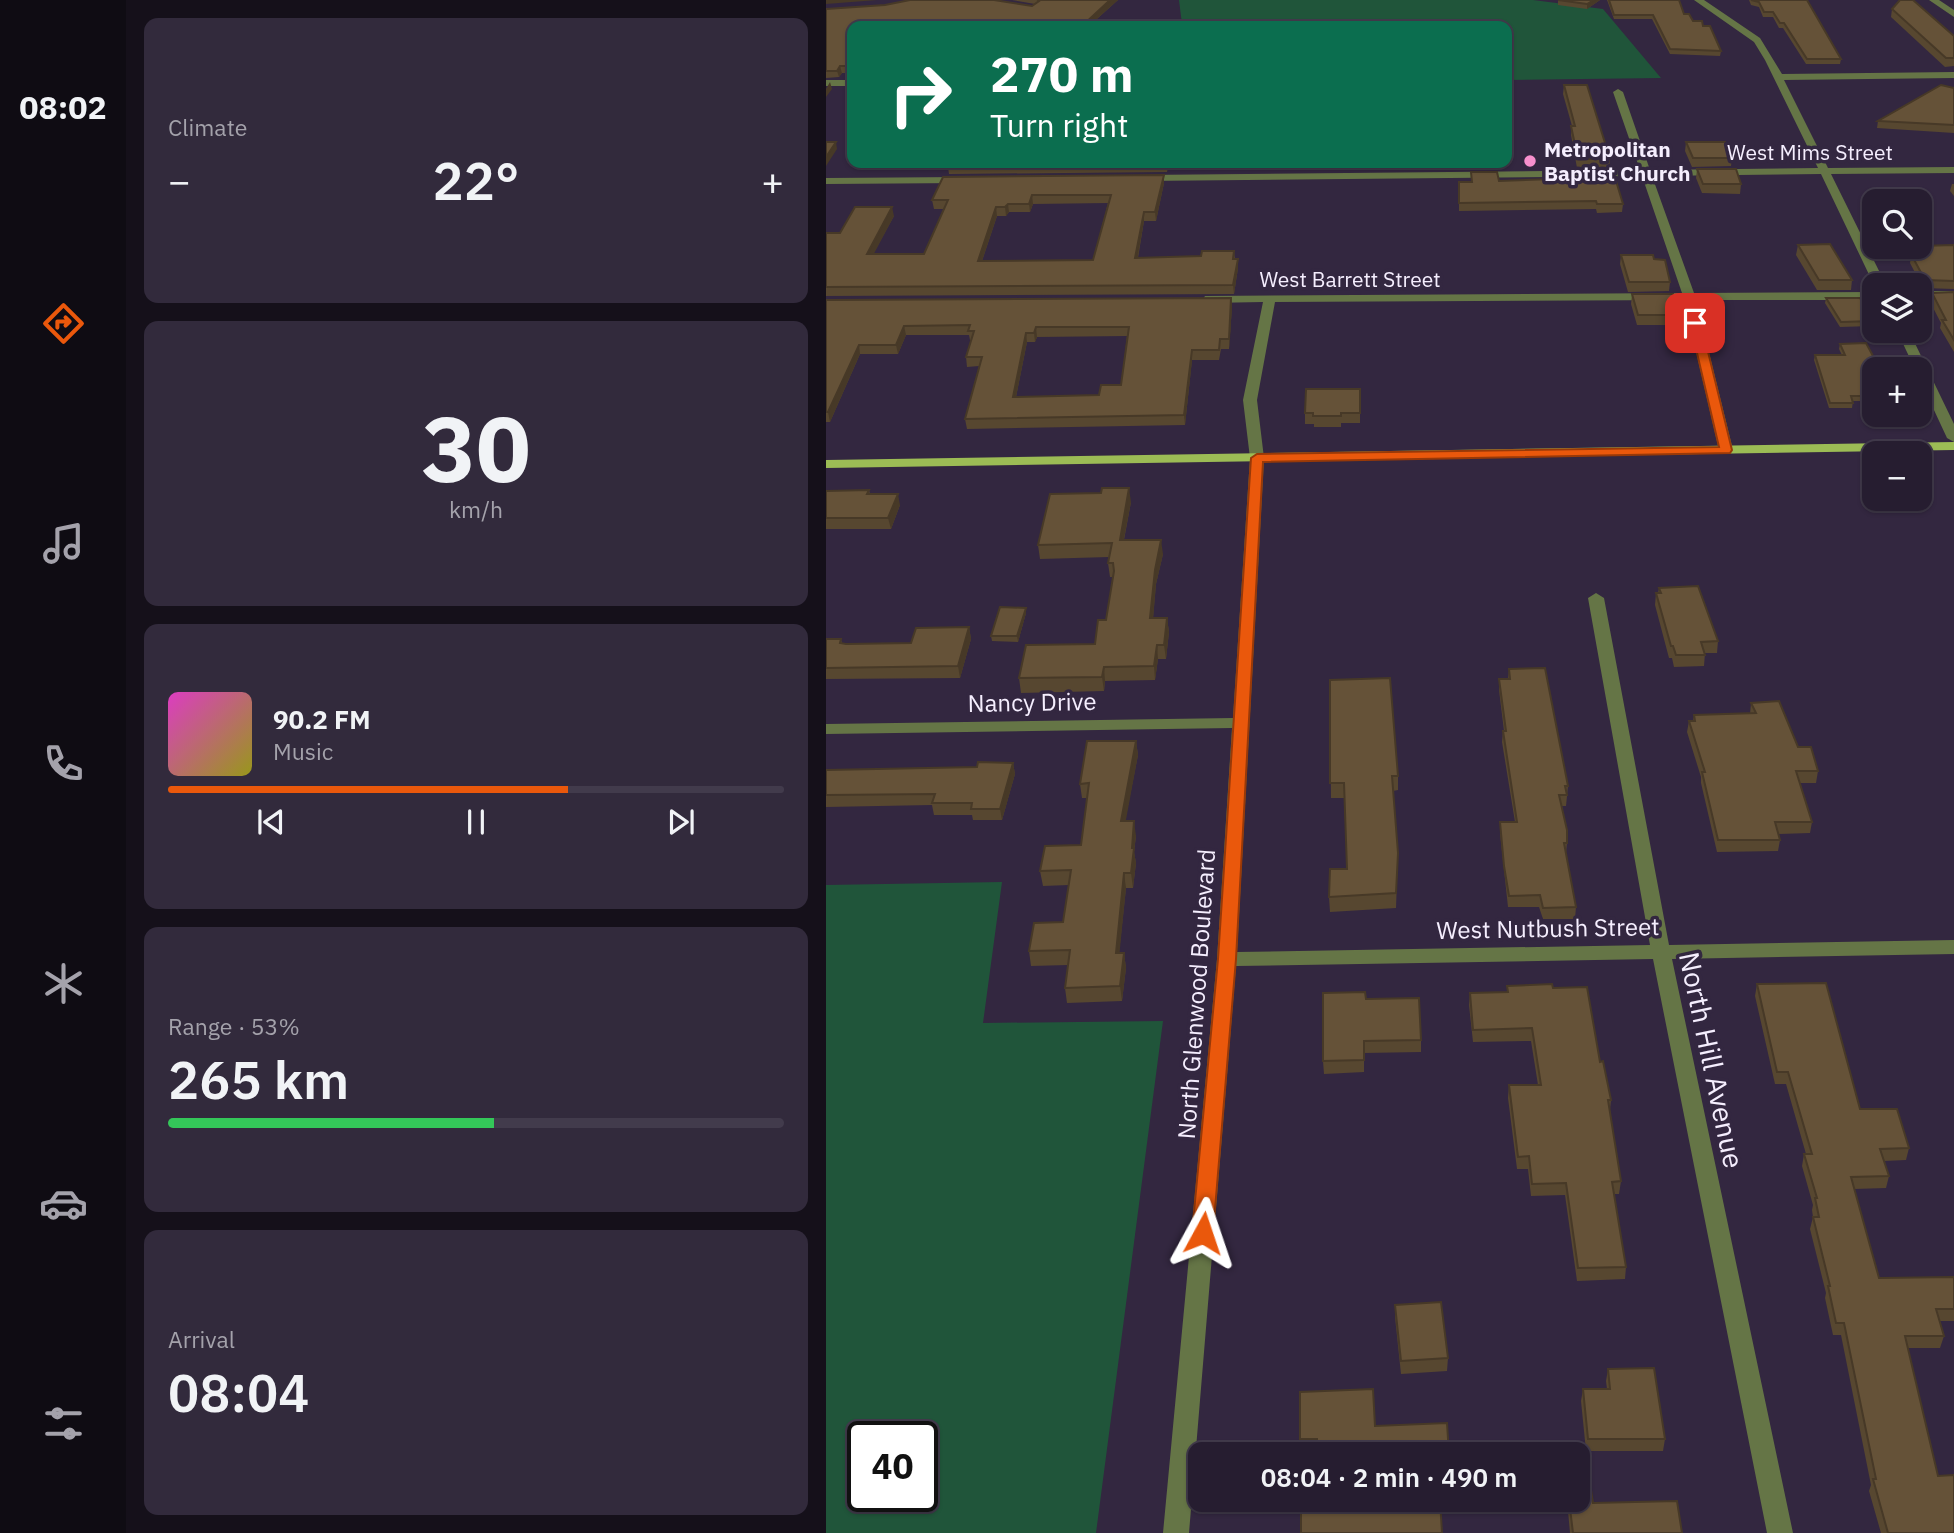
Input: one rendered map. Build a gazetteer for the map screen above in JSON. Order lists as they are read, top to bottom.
{
  "streets": {
    "street": [
      "West Mims Street",
      "West Barrett Street",
      "Nancy Drive",
      "West Nutbush Street",
      "North Glenwood Boulevard",
      "North Hill Avenue"
    ]
  },
  "crossings": [
    ["West Barrett Street", "North Glenwood Boulevard"],
    ["Nancy Drive", "North Glenwood Boulevard"],
    ["West Nutbush Street", "North Glenwood Boulevard"],
    ["West Nutbush Street", "North Hill Avenue"]
  ],
  "places": ["Metropolitan Baptist Church"],
  "page": {
    "tabs": "08:02",
    "tile": [
      "Climate",
      ["30", "km/h"],
      ["Range · 53%", "265 km"],
      ["Arrival", "08:04"]
    ],
    "turn": ["270 m", "Turn right"],
    "heat": ["−", "22°", "+"],
    "map_buttons": ["+", "−"],
    "song": ["90.2 FM", "Music"],
    "limit": "40",
    "trip": "08:04 · 2 min · 490 m"
  }
}
